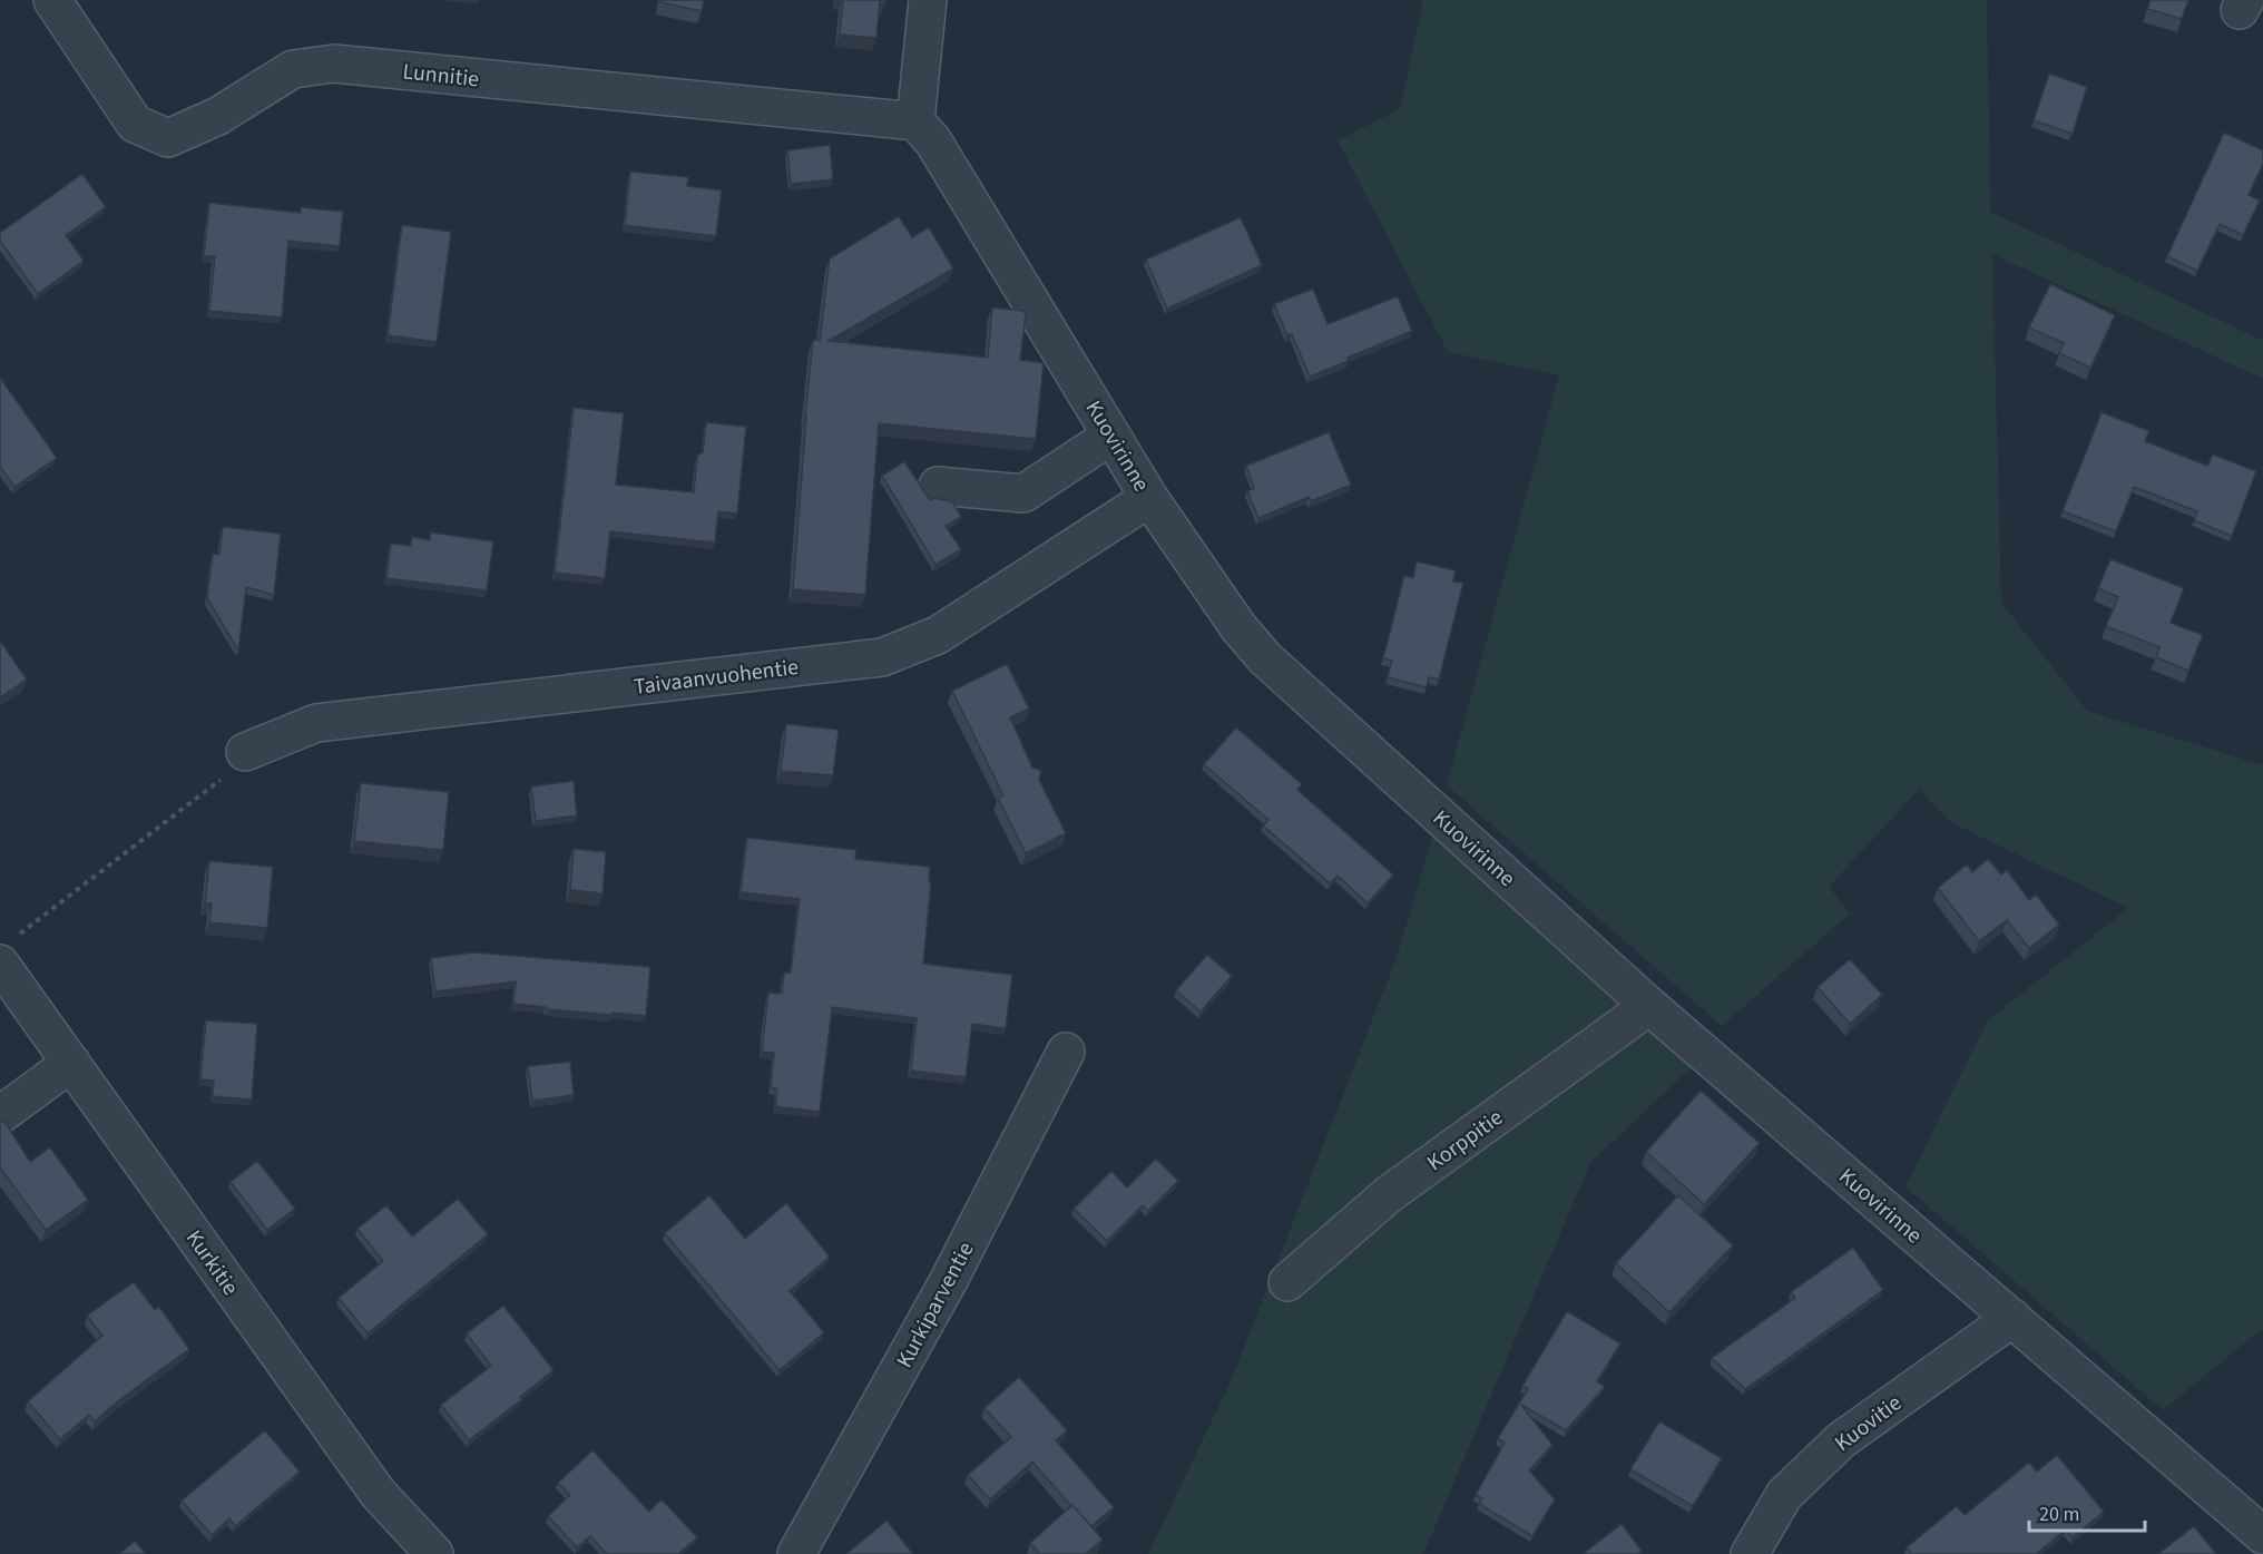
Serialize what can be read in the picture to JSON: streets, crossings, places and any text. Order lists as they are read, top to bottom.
{
  "streets": {
    "street": [
      "Lunnitie",
      "Kuovirinne",
      "Taivaanvuohentie",
      "Korppitie",
      "Kurkitie",
      "Kurkiparventie",
      "Kuovitie"
    ]
  },
  "crossings": [
    ["Lunnitie", "Kuovirinne"],
    ["Kuovirinne", "Taivaanvuohentie"],
    ["Kuovirinne", "Korppitie"],
    ["Kuovirinne", "Kuovitie"]
  ],
  "scale_bar": "20 m"
}
